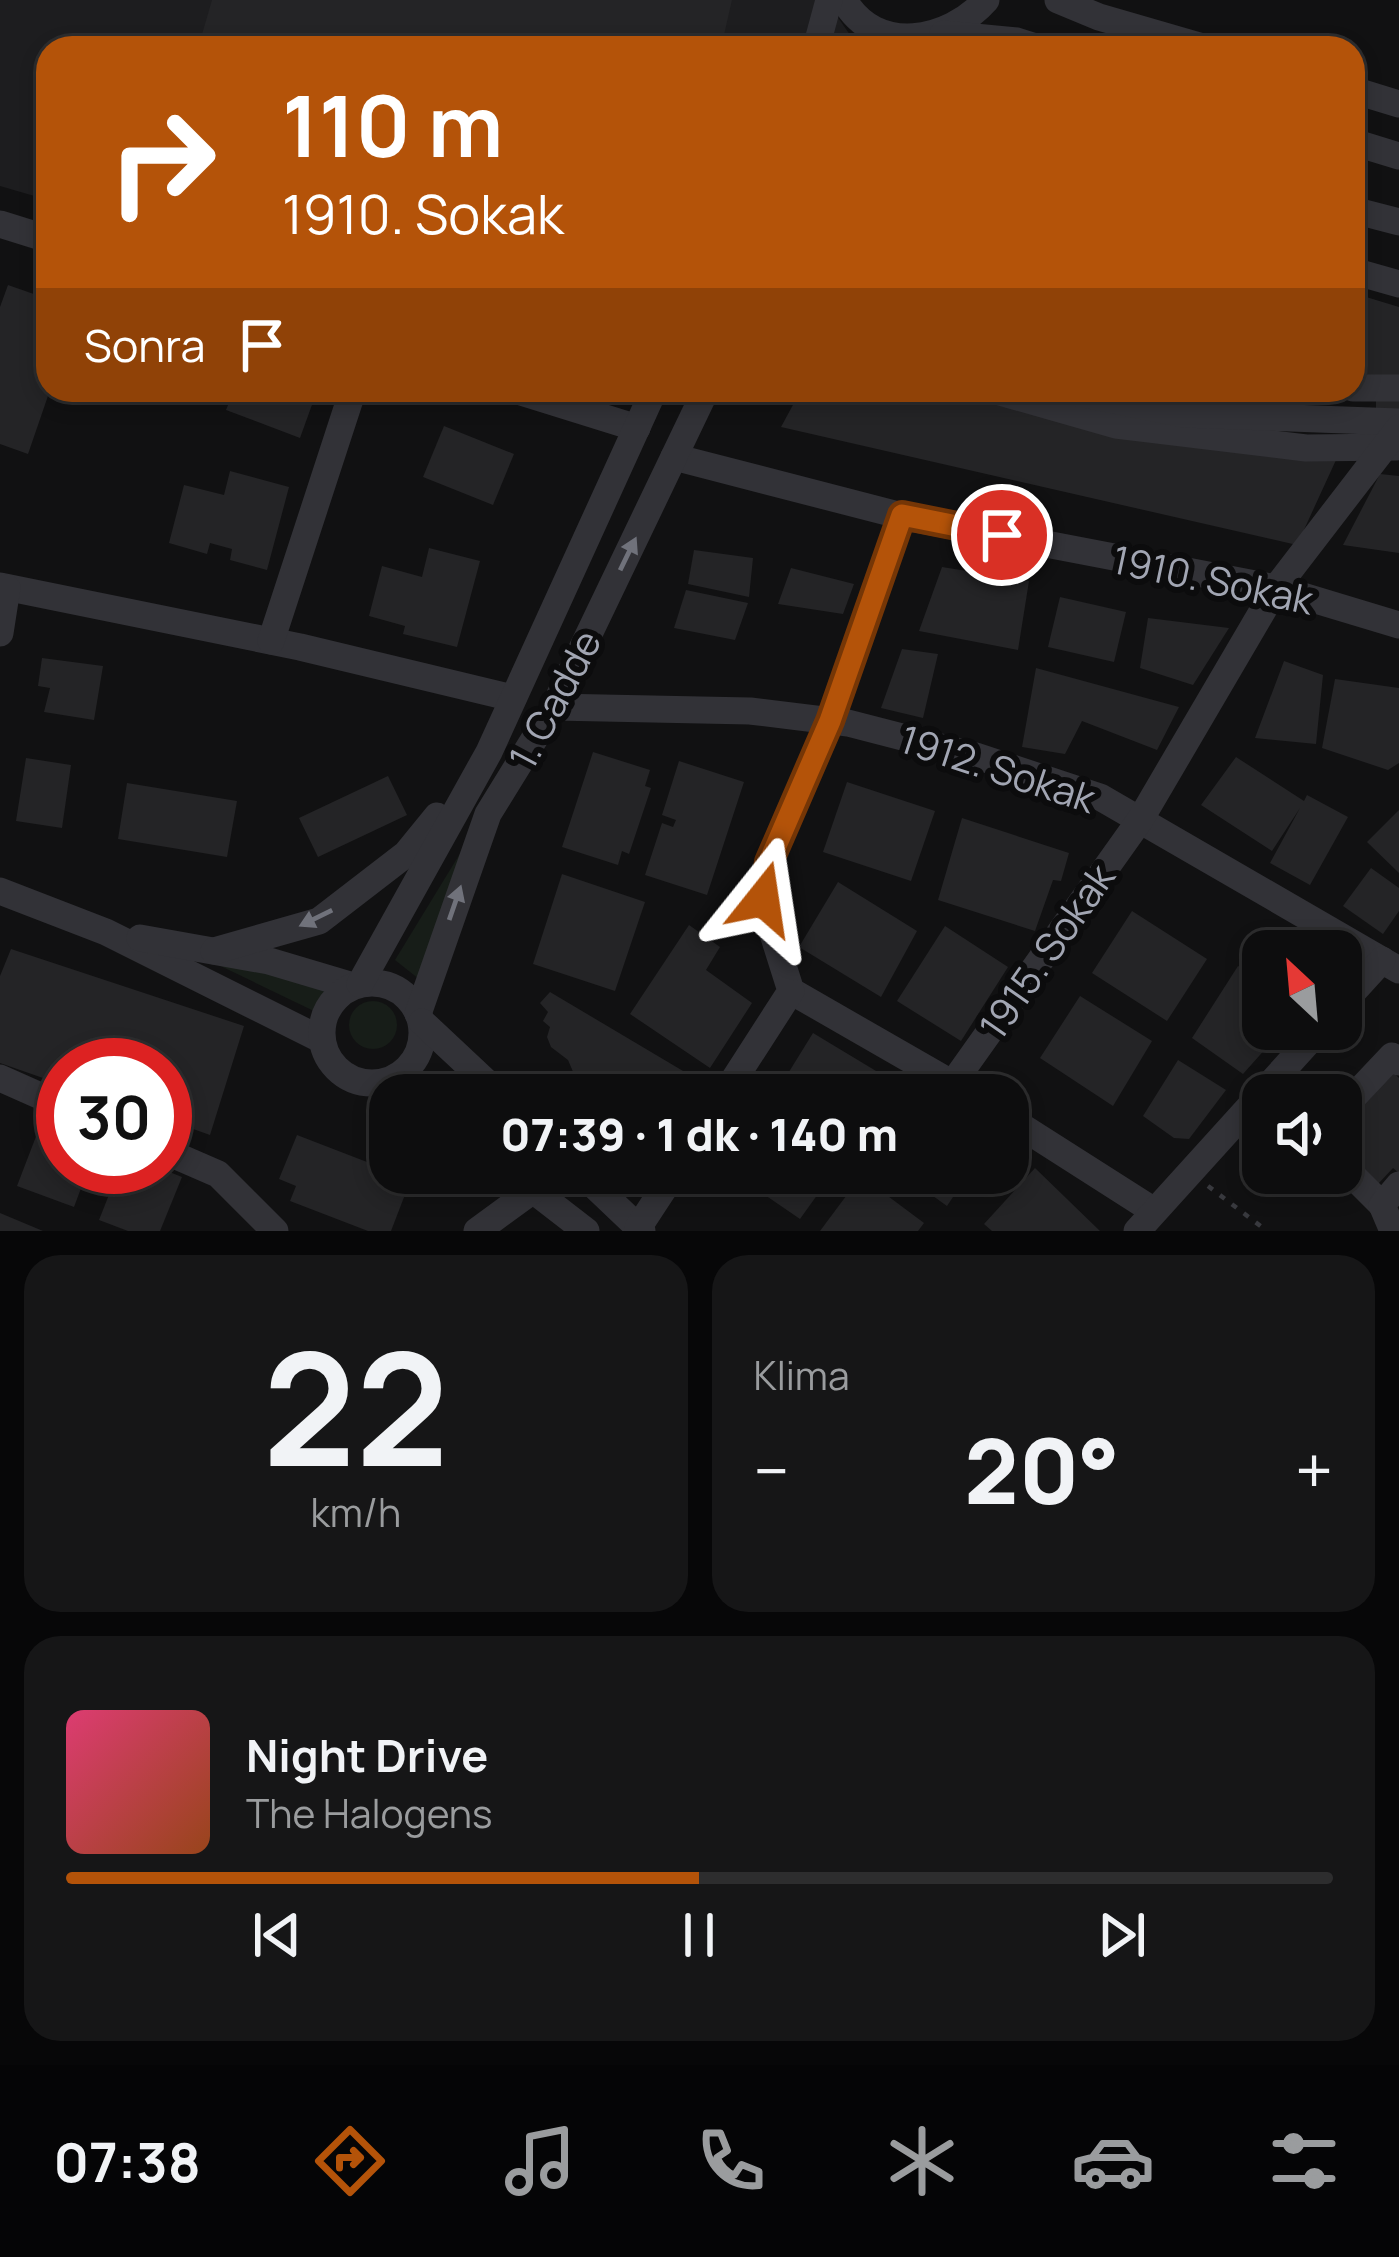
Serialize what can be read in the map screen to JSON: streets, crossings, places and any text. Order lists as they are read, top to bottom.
{
  "streets": {
    "street": [
      "1910. Sokak",
      "1. Cadde",
      "1912. Sokak",
      "1915. Sokak"
    ]
  },
  "crossings": [
    ["1910. Sokak", "1. Cadde"],
    ["1910. Sokak", "1915. Sokak"],
    ["1. Cadde", "1912. Sokak"],
    ["1912. Sokak", "1915. Sokak"]
  ],
  "north": "top left",
  "page": {
    "turn": ["110 m", "1910. Sokak"],
    "then": "Sonra",
    "limit": "30",
    "trip": "07:39 · 1 dk · 140 m",
    "tile": [
      ["22", "km/h"],
      "Klima"
    ],
    "heat": ["−", "20°", "+"],
    "song": ["Night Drive", "The Halogens"],
    "tabs": "07:38"
  }
}
